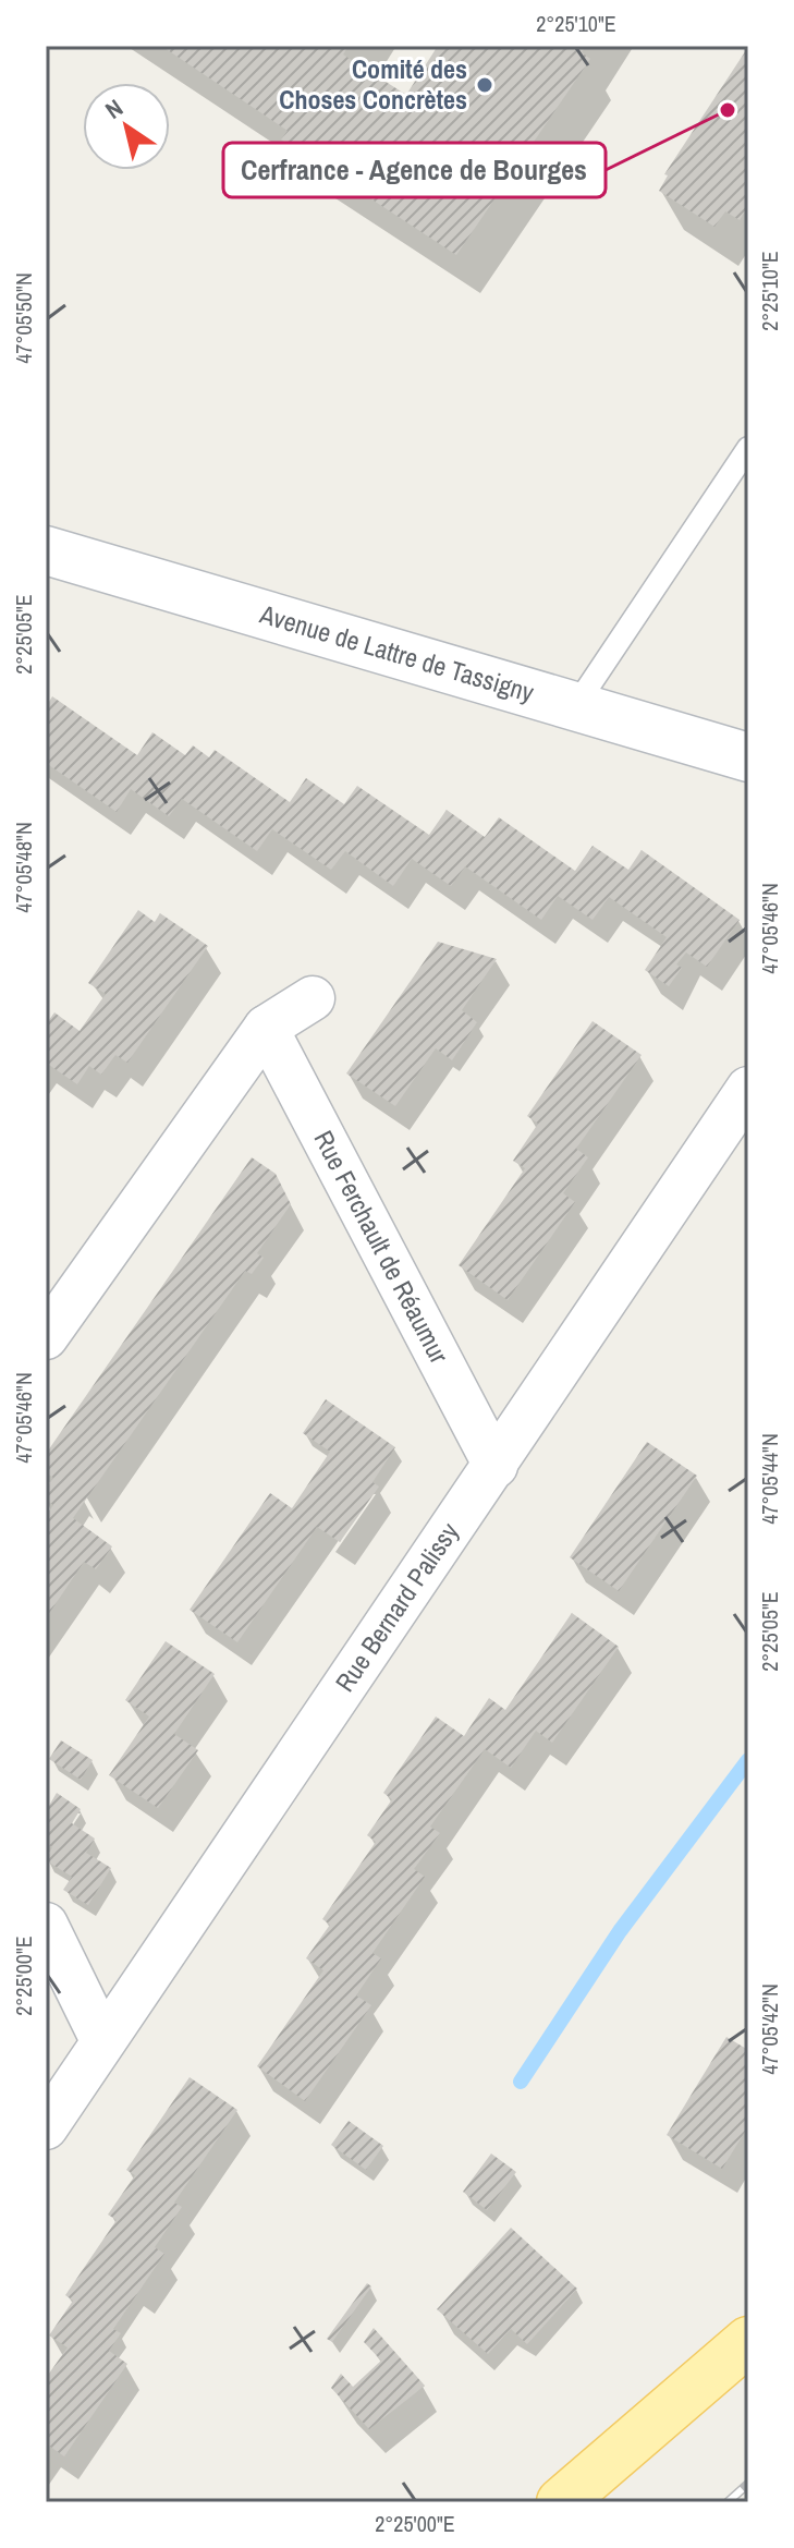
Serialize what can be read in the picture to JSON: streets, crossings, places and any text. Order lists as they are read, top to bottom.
{
  "streets": {
    "main road": ["Avenue de Lattre de Tassigny"],
    "street": ["Rue Ferchault de Réaumur", "Rue Bernard Palissy"]
  },
  "crossings": [
    ["Rue Ferchault de Réaumur", "Rue Bernard Palissy"]
  ],
  "places": ["Comité des Choses Concrètes", "Cerfrance - Agence de Bourges"],
  "north": "top left",
  "coordinates": [
    "2°25'10\"E",
    "47°05'50\"N",
    "2°25'05\"E",
    "47°05'48\"N",
    "47°05'46\"N",
    "47°05'44\"N",
    "2°25'00\"E",
    "47°05'42\"N"
  ]
}
